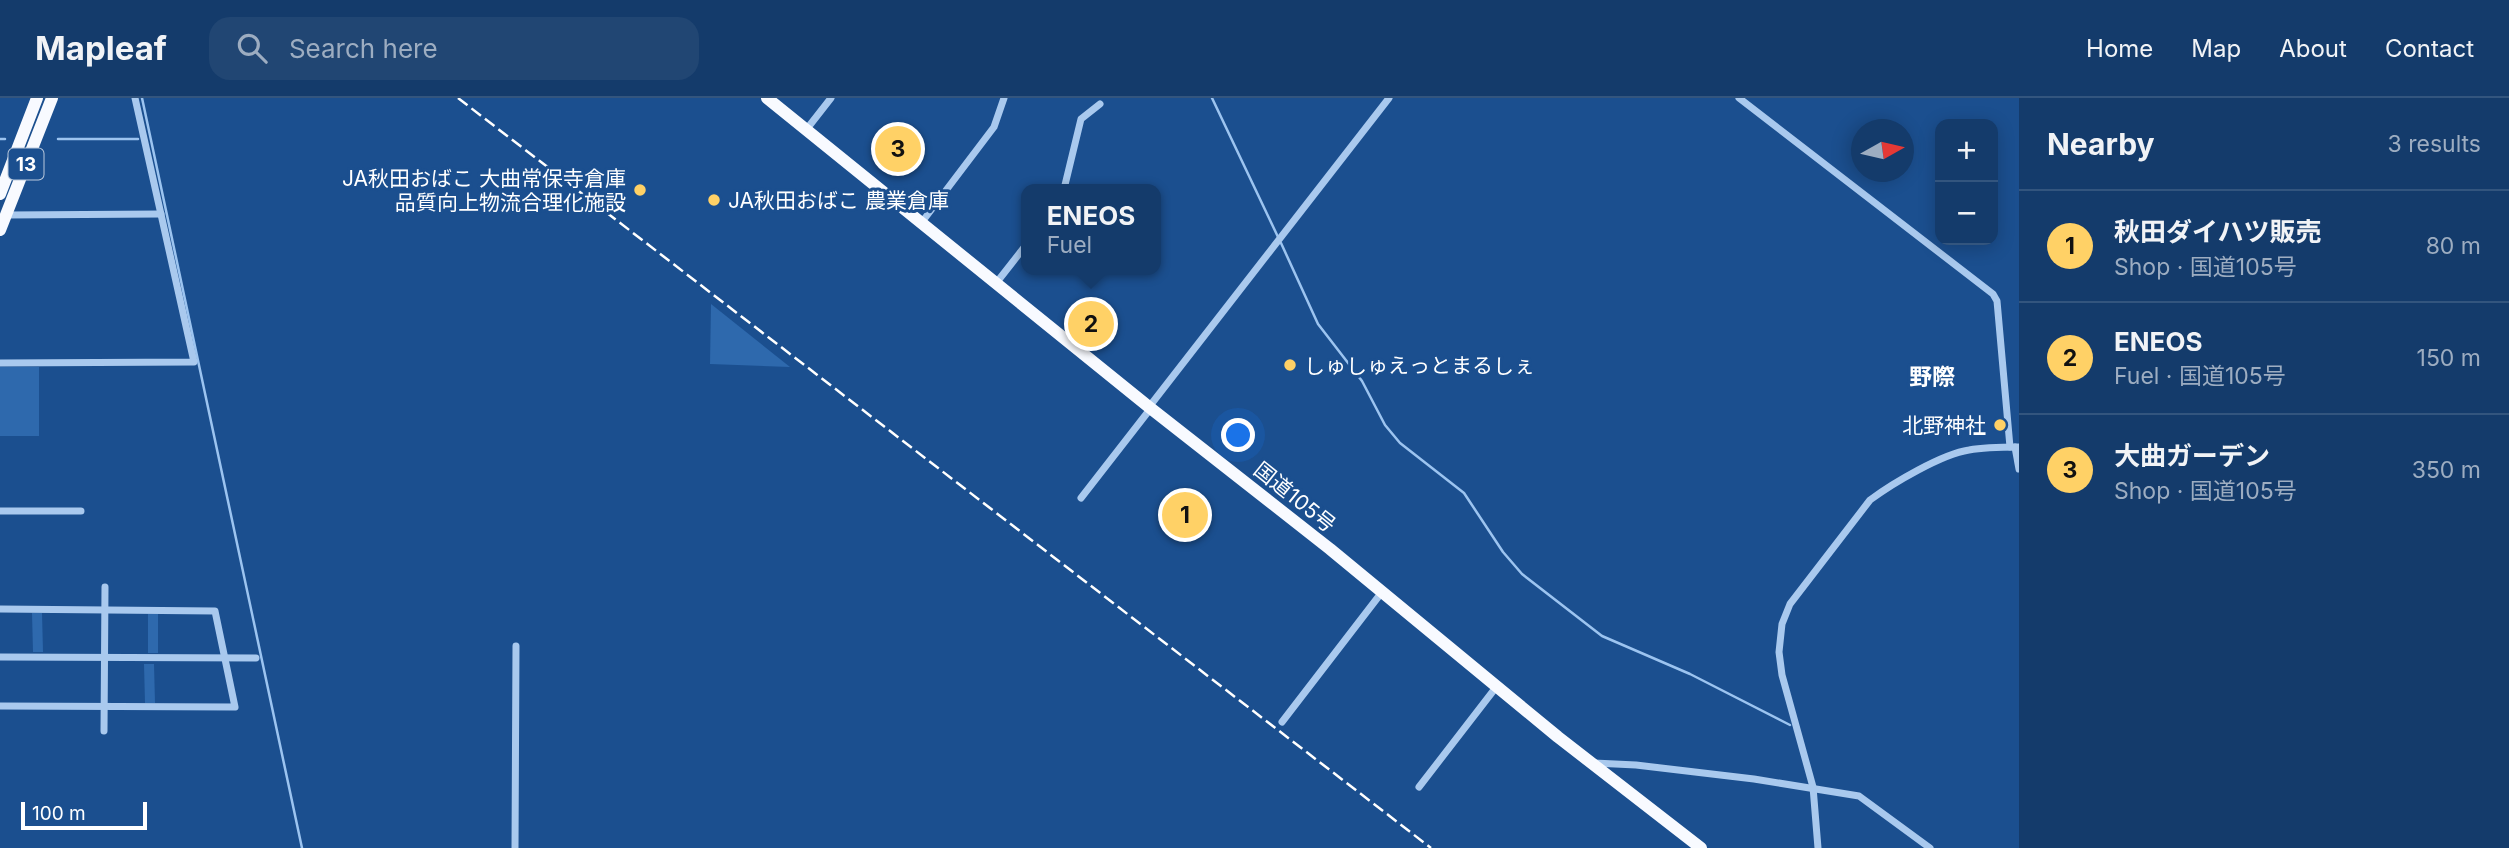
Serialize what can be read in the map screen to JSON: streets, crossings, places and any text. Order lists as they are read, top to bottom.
{
  "streets": {
    "highway": ["13", "国道105号"]
  },
  "districts": ["野際"],
  "places": [
    "JA秋田おばこ 大曲常保寺倉庫 品質向上物流合理化施設",
    "JA秋田おばこ 農業倉庫",
    "しゅしゅえっとまるしぇ",
    "北野神社"
  ],
  "scale_bar": "100 m",
  "north": "right",
  "page": {
    "header": "Mapleaf",
    "search": "Search here",
    "nav": [
      "Home",
      "Map",
      "About",
      "Contact"
    ],
    "heading": ["Nearby", "3 results"],
    "map_buttons": ["+", "−"],
    "pins": ["3", "2", "1"],
    "popup": ["ENEOS", "Fuel"],
    "list": [
      {
        "mark": "1",
        "name": "秋田ダイハツ販売",
        "note": "Shop · 国道105号",
        "value": "80 m"
      },
      {
        "mark": "2",
        "name": "ENEOS",
        "note": "Fuel · 国道105号",
        "value": "150 m"
      },
      {
        "mark": "3",
        "name": "大曲ガーデン",
        "note": "Shop · 国道105号",
        "value": "350 m"
      }
    ],
    "scale": "100 m"
  }
}
